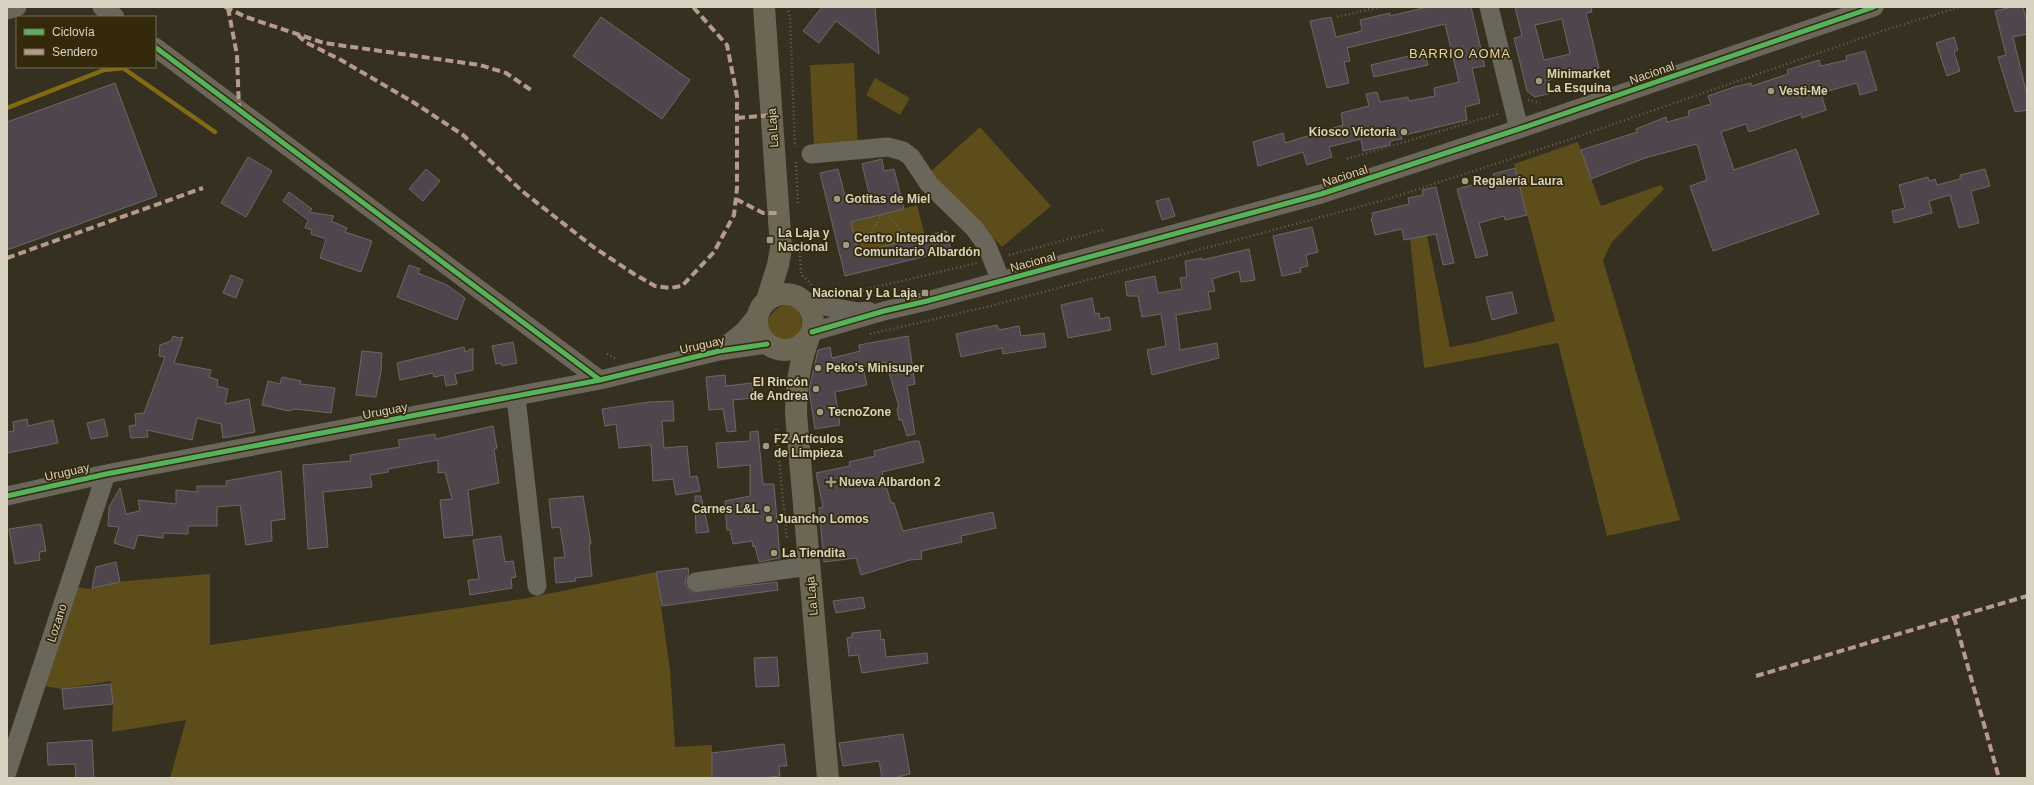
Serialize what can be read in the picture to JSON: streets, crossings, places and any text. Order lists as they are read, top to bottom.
{
  "streets": {
    "main road": ["La Laja"],
    "street": ["Nacional", "Uruguay", "Lozano"]
  },
  "crossings": [
    ["Nacional", "La Laja"],
    ["Nacional", "Uruguay"],
    ["La Laja", "Uruguay"],
    ["Uruguay", "Lozano"]
  ],
  "districts": ["BARRIO AOMA"],
  "places": {
    "other": [
      "Minimarket La Esquina",
      "Vesti-Me",
      "Kiosco Victoria",
      "Regalería Laura",
      "Gotitas de Miel",
      "Centro Integrador Comunitario Albardón",
      "Peko's Minisuper",
      "El Rincón de Andrea",
      "TecnoZone",
      "FZ Artículos de Limpieza",
      "Carnes L&L",
      "Juancho Lomos",
      "La Tiendita"
    ],
    "transit": ["La Laja y Nacional", "Nacional y La Laja"],
    "health": ["Nueva Albardon 2"]
  },
  "legend": ["Ciclovía", "Sendero"]
}
